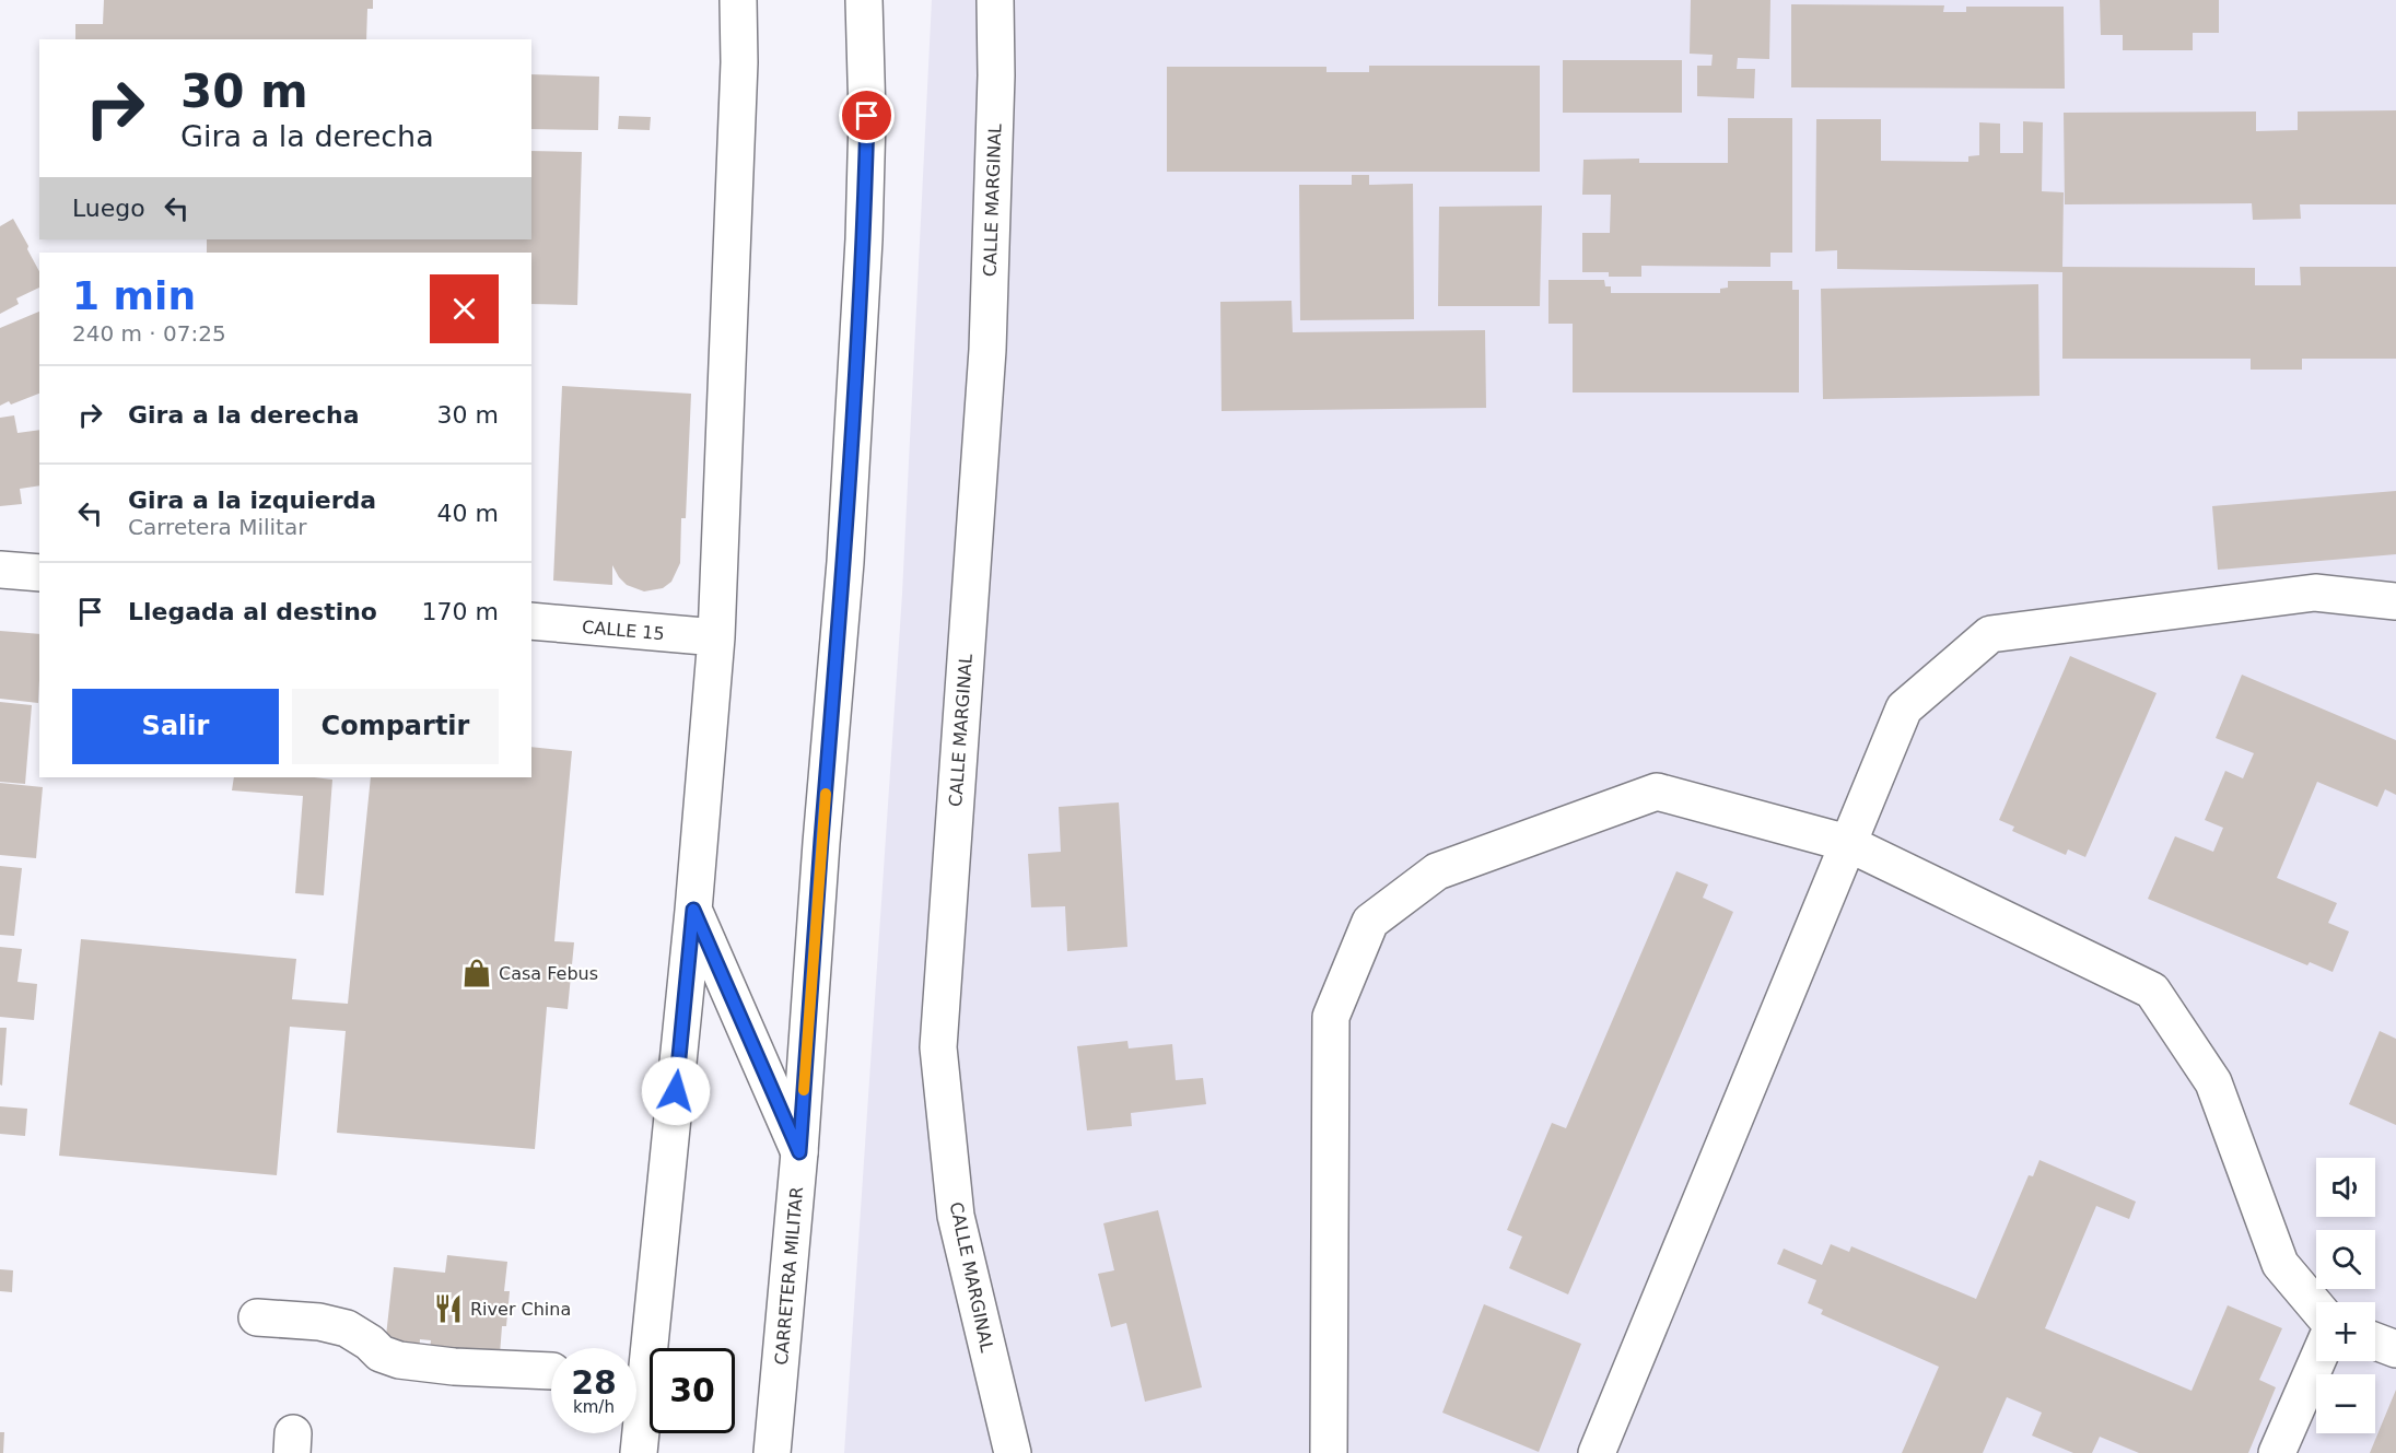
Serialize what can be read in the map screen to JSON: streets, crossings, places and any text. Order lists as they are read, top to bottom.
{
  "streets": {
    "street": ["CALLE MARGINAL", "CALLE 15", "CARRETERA MILITAR"]
  },
  "places": {
    "shop": ["Casa Febus"],
    "restaurant": ["River China"]
  },
  "page": {
    "turn": ["30 m", "Gira a la derecha"],
    "then": "Luego",
    "heading": ["1 min", "240 m · 07:25"],
    "list": [
      {
        "name": "Gira a la derecha",
        "value": "30 m"
      },
      {
        "name": "Gira a la izquierda",
        "note": "Carretera Militar",
        "value": "40 m"
      },
      {
        "name": "Llegada al destino",
        "value": "170 m"
      }
    ],
    "buttons": ["Salir", "Compartir"],
    "map_buttons": ["+", "−"],
    "speed": "28 km/h",
    "limit": "30"
  }
}
